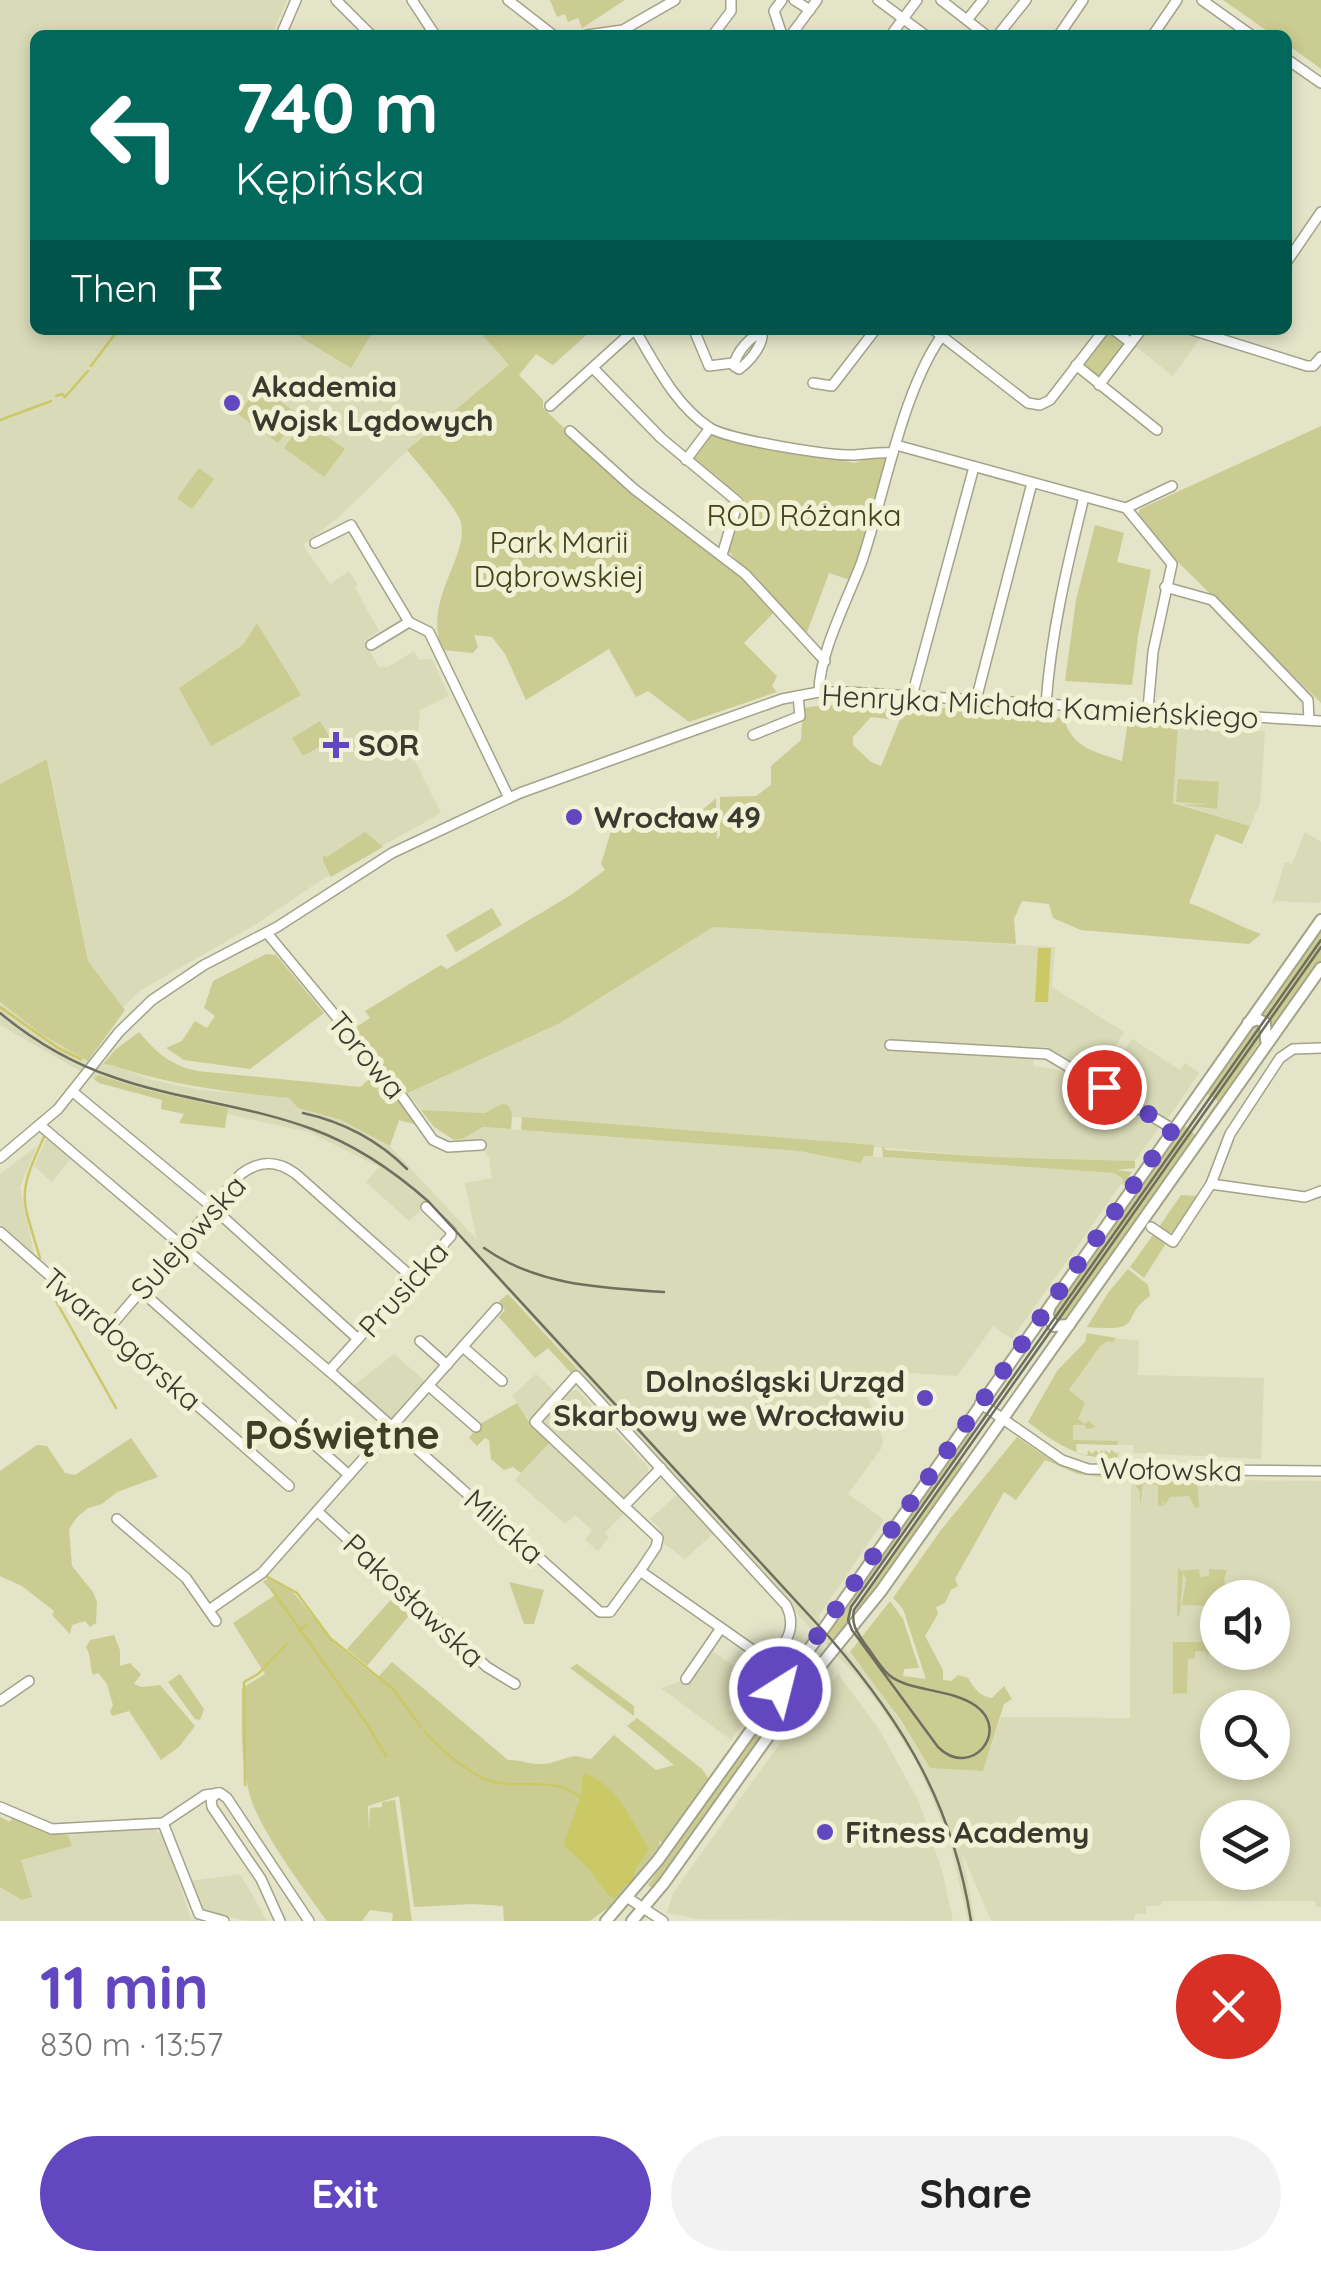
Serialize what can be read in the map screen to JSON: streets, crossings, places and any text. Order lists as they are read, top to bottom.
{
  "streets": {
    "street": [
      "Henryka Michała Kamieńskiego",
      "Torowa",
      "Sulejowska",
      "Prusicka",
      "Twardogórska",
      "Wołowska",
      "Milicka",
      "Pakosławska"
    ]
  },
  "crossings": [
    ["Henryka Michała Kamieńskiego", "Torowa"],
    ["Henryka Michała Kamieńskiego", "Milicka"],
    ["Sulejowska", "Prusicka"],
    ["Sulejowska", "Twardogórska"],
    ["Sulejowska", "Milicka"],
    ["Prusicka", "Milicka"]
  ],
  "districts": ["Poświętne"],
  "parks": ["ROD Różanka", "Park Marii Dąbrowskiej"],
  "places": {
    "other": [
      "Akademia Wojsk Lądowych",
      "Wrocław 49",
      "Dolnośląski Urząd Skarbowy we Wrocławiu",
      "Fitness Academy"
    ],
    "health": ["SOR"]
  },
  "page": {
    "turn": ["740 m", "Kępińska"],
    "then": "Then",
    "heading": ["11 min", "830 m · 13:57"],
    "buttons": ["Exit", "Share"]
  }
}
